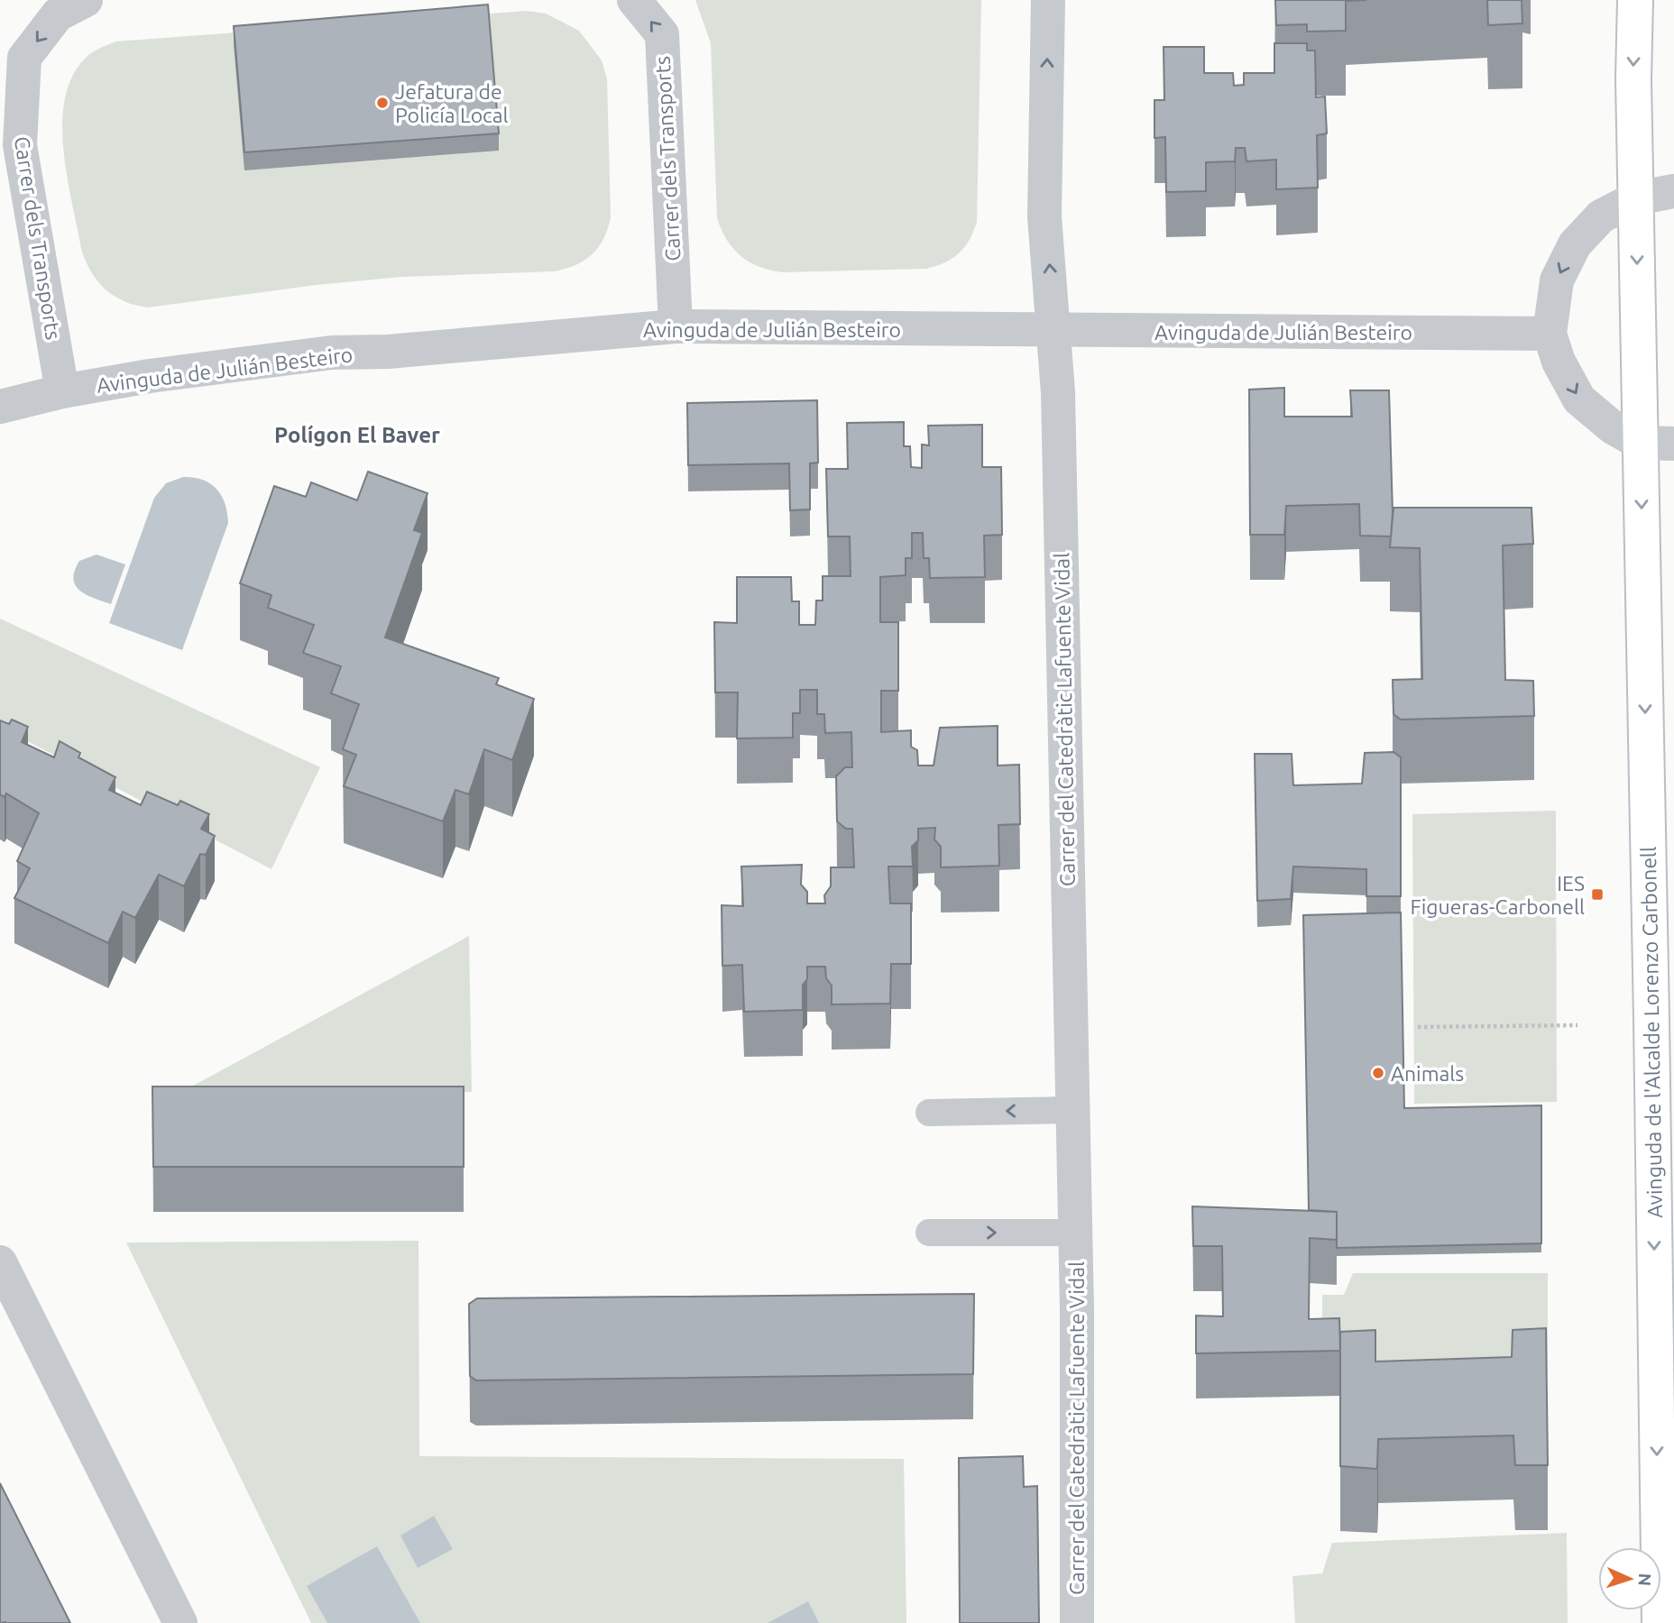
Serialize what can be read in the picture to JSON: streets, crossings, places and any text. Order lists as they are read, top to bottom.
{
  "streets": {
    "main road": ["Avinguda de l'Alcalde Lorenzo Carbonell"],
    "street": ["Carrer dels Transports", "Avinguda de Julián Besteiro", "Carrer del Catedràtic Lafuente Vidal"]
  },
  "crossings": [
    ["Carrer dels Transports", "Avinguda de Julián Besteiro"],
    ["Avinguda de Julián Besteiro", "Carrer del Catedràtic Lafuente Vidal"]
  ],
  "one_way": ["Avinguda de l'Alcalde Lorenzo Carbonell"],
  "districts": ["Polígon El Baver"],
  "places": {
    "other": ["Jefatura de Policía Local", "Animals"],
    "transit": ["IES Figueras-Carbonell"]
  },
  "north": "right"
}
